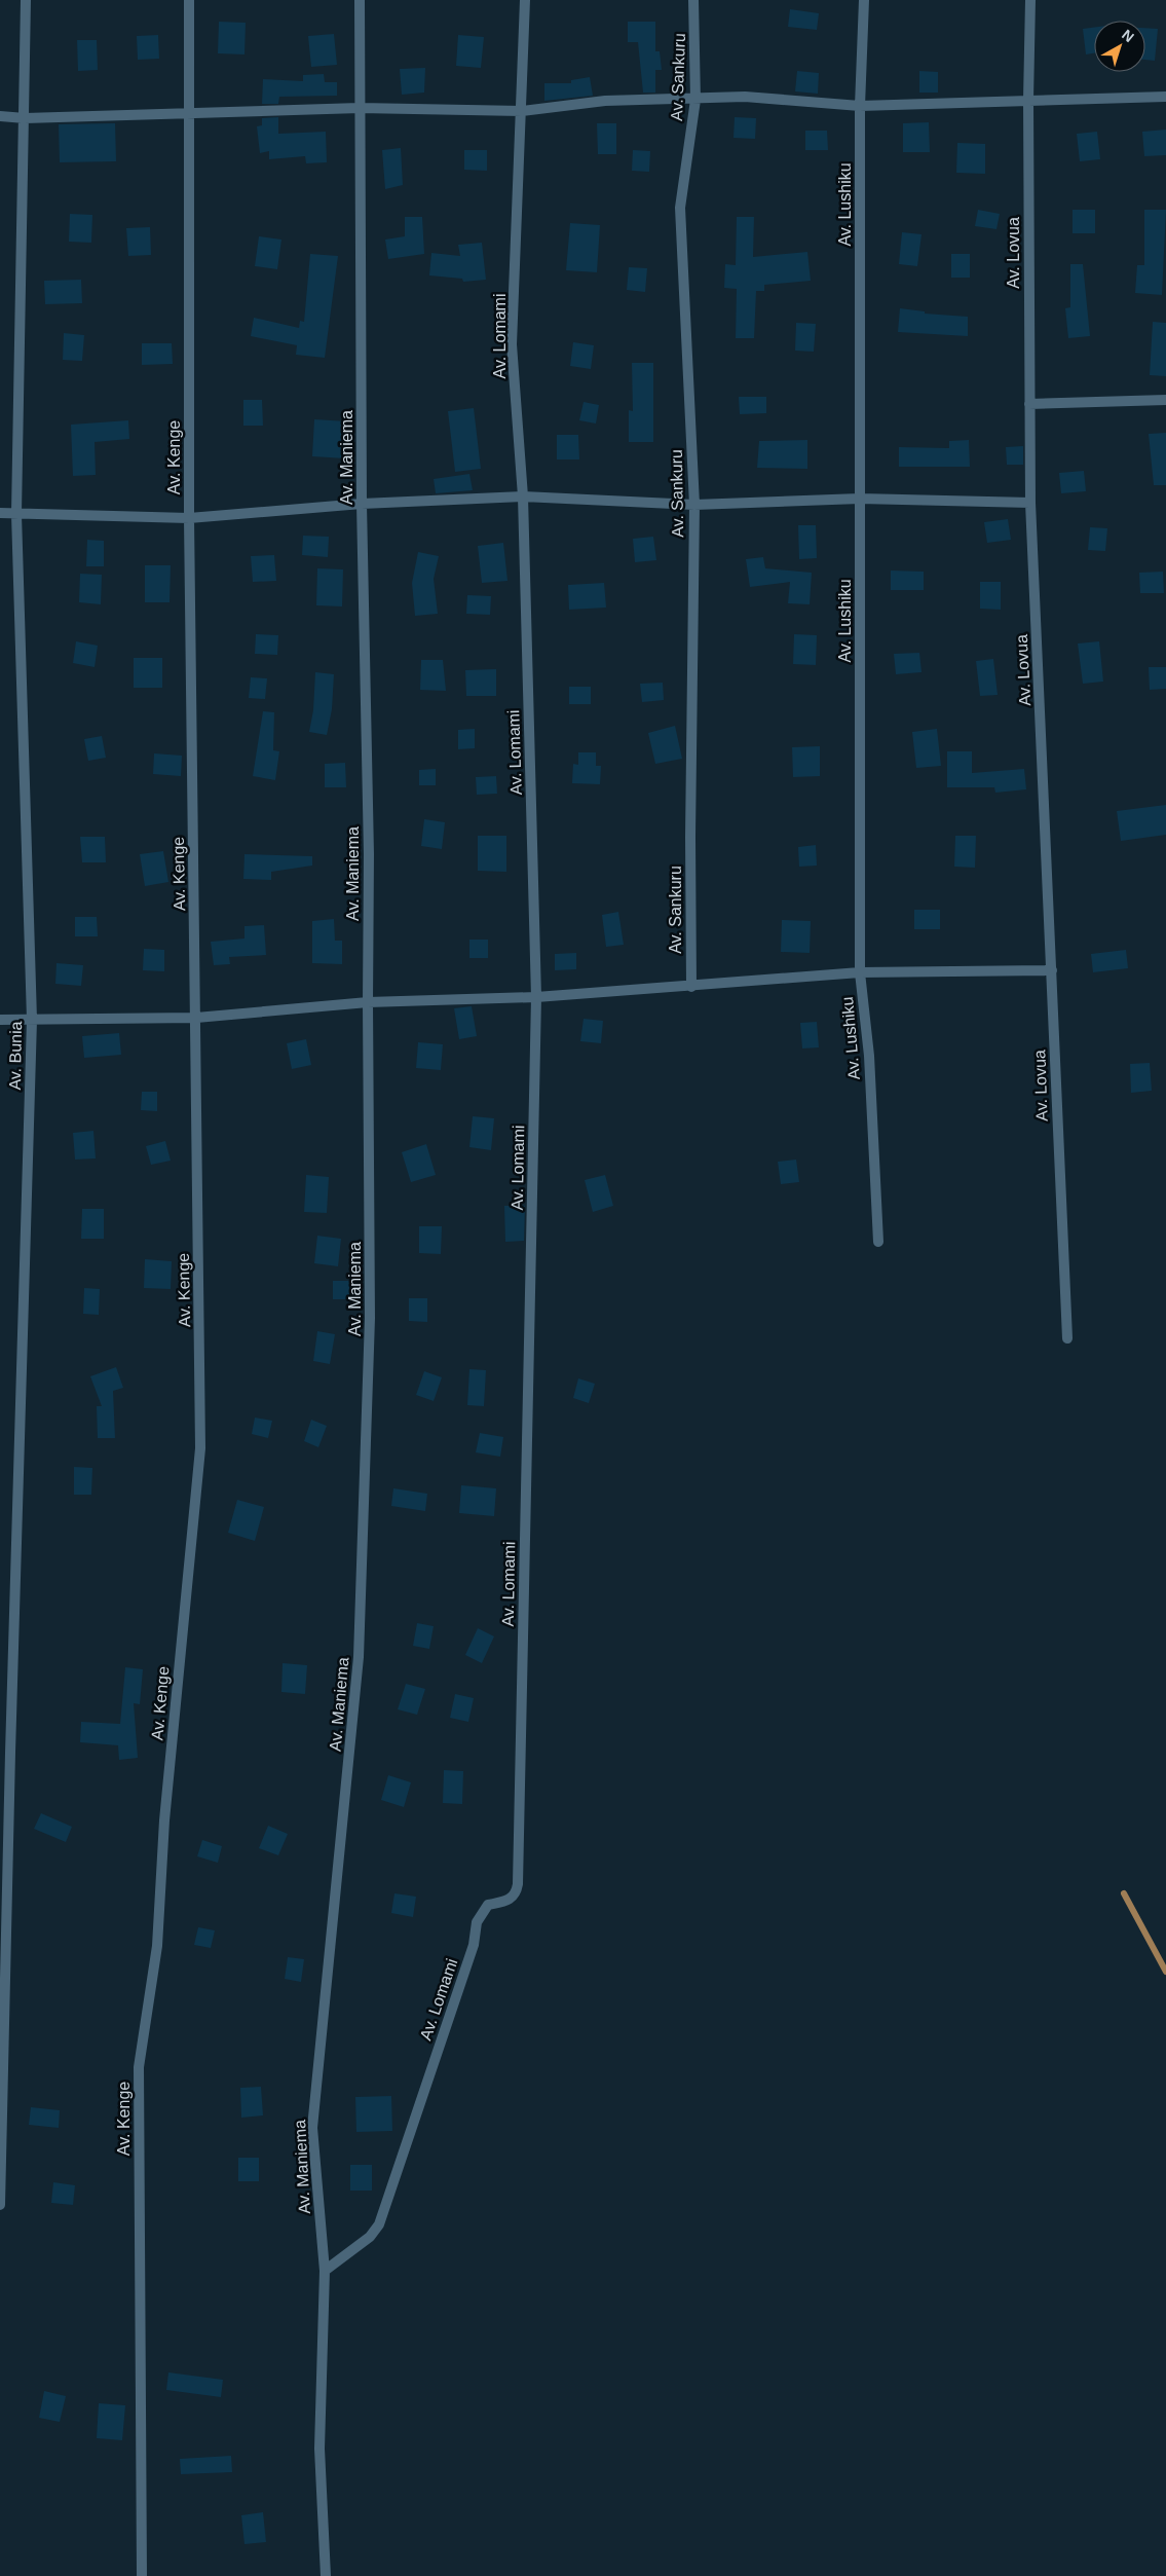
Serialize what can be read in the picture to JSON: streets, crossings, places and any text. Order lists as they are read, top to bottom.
{
  "streets": {
    "street": [
      "Av. Sankuru",
      "Av. Lushiku",
      "Av. Lovua",
      "Av. Lomami",
      "Av. Kenge",
      "Av. Maniema",
      "Av. Bunia"
    ]
  },
  "crossings": [
    ["Av. Lomami", "Av. Maniema"]
  ],
  "north": "top right"
}
